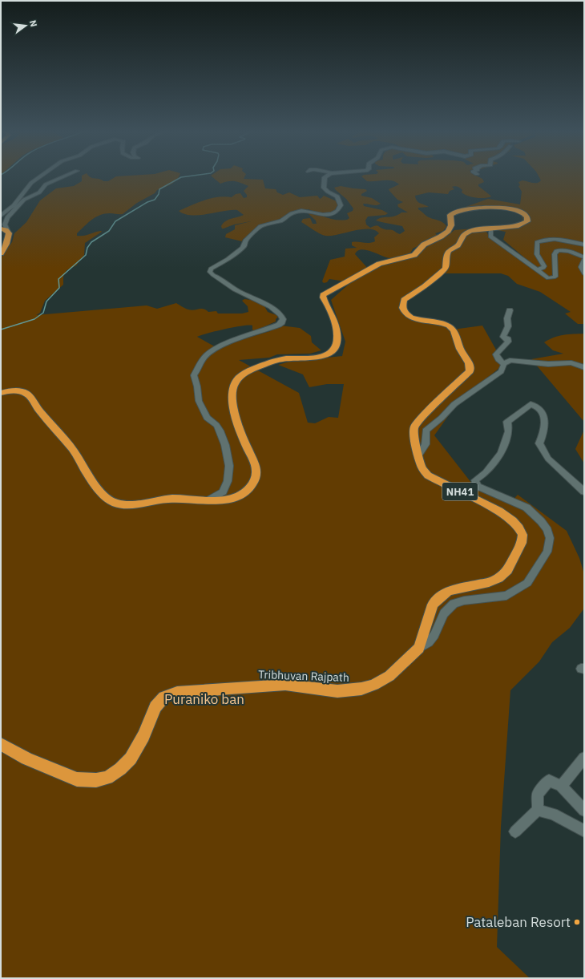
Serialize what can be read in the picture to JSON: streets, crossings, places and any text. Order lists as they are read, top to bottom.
{
  "streets": {
    "highway": ["NH41", "Tribhuvan Rajpath"]
  },
  "parks": ["Puraniko ban"],
  "places": ["Pataleban Resort"],
  "north": "right"
}
